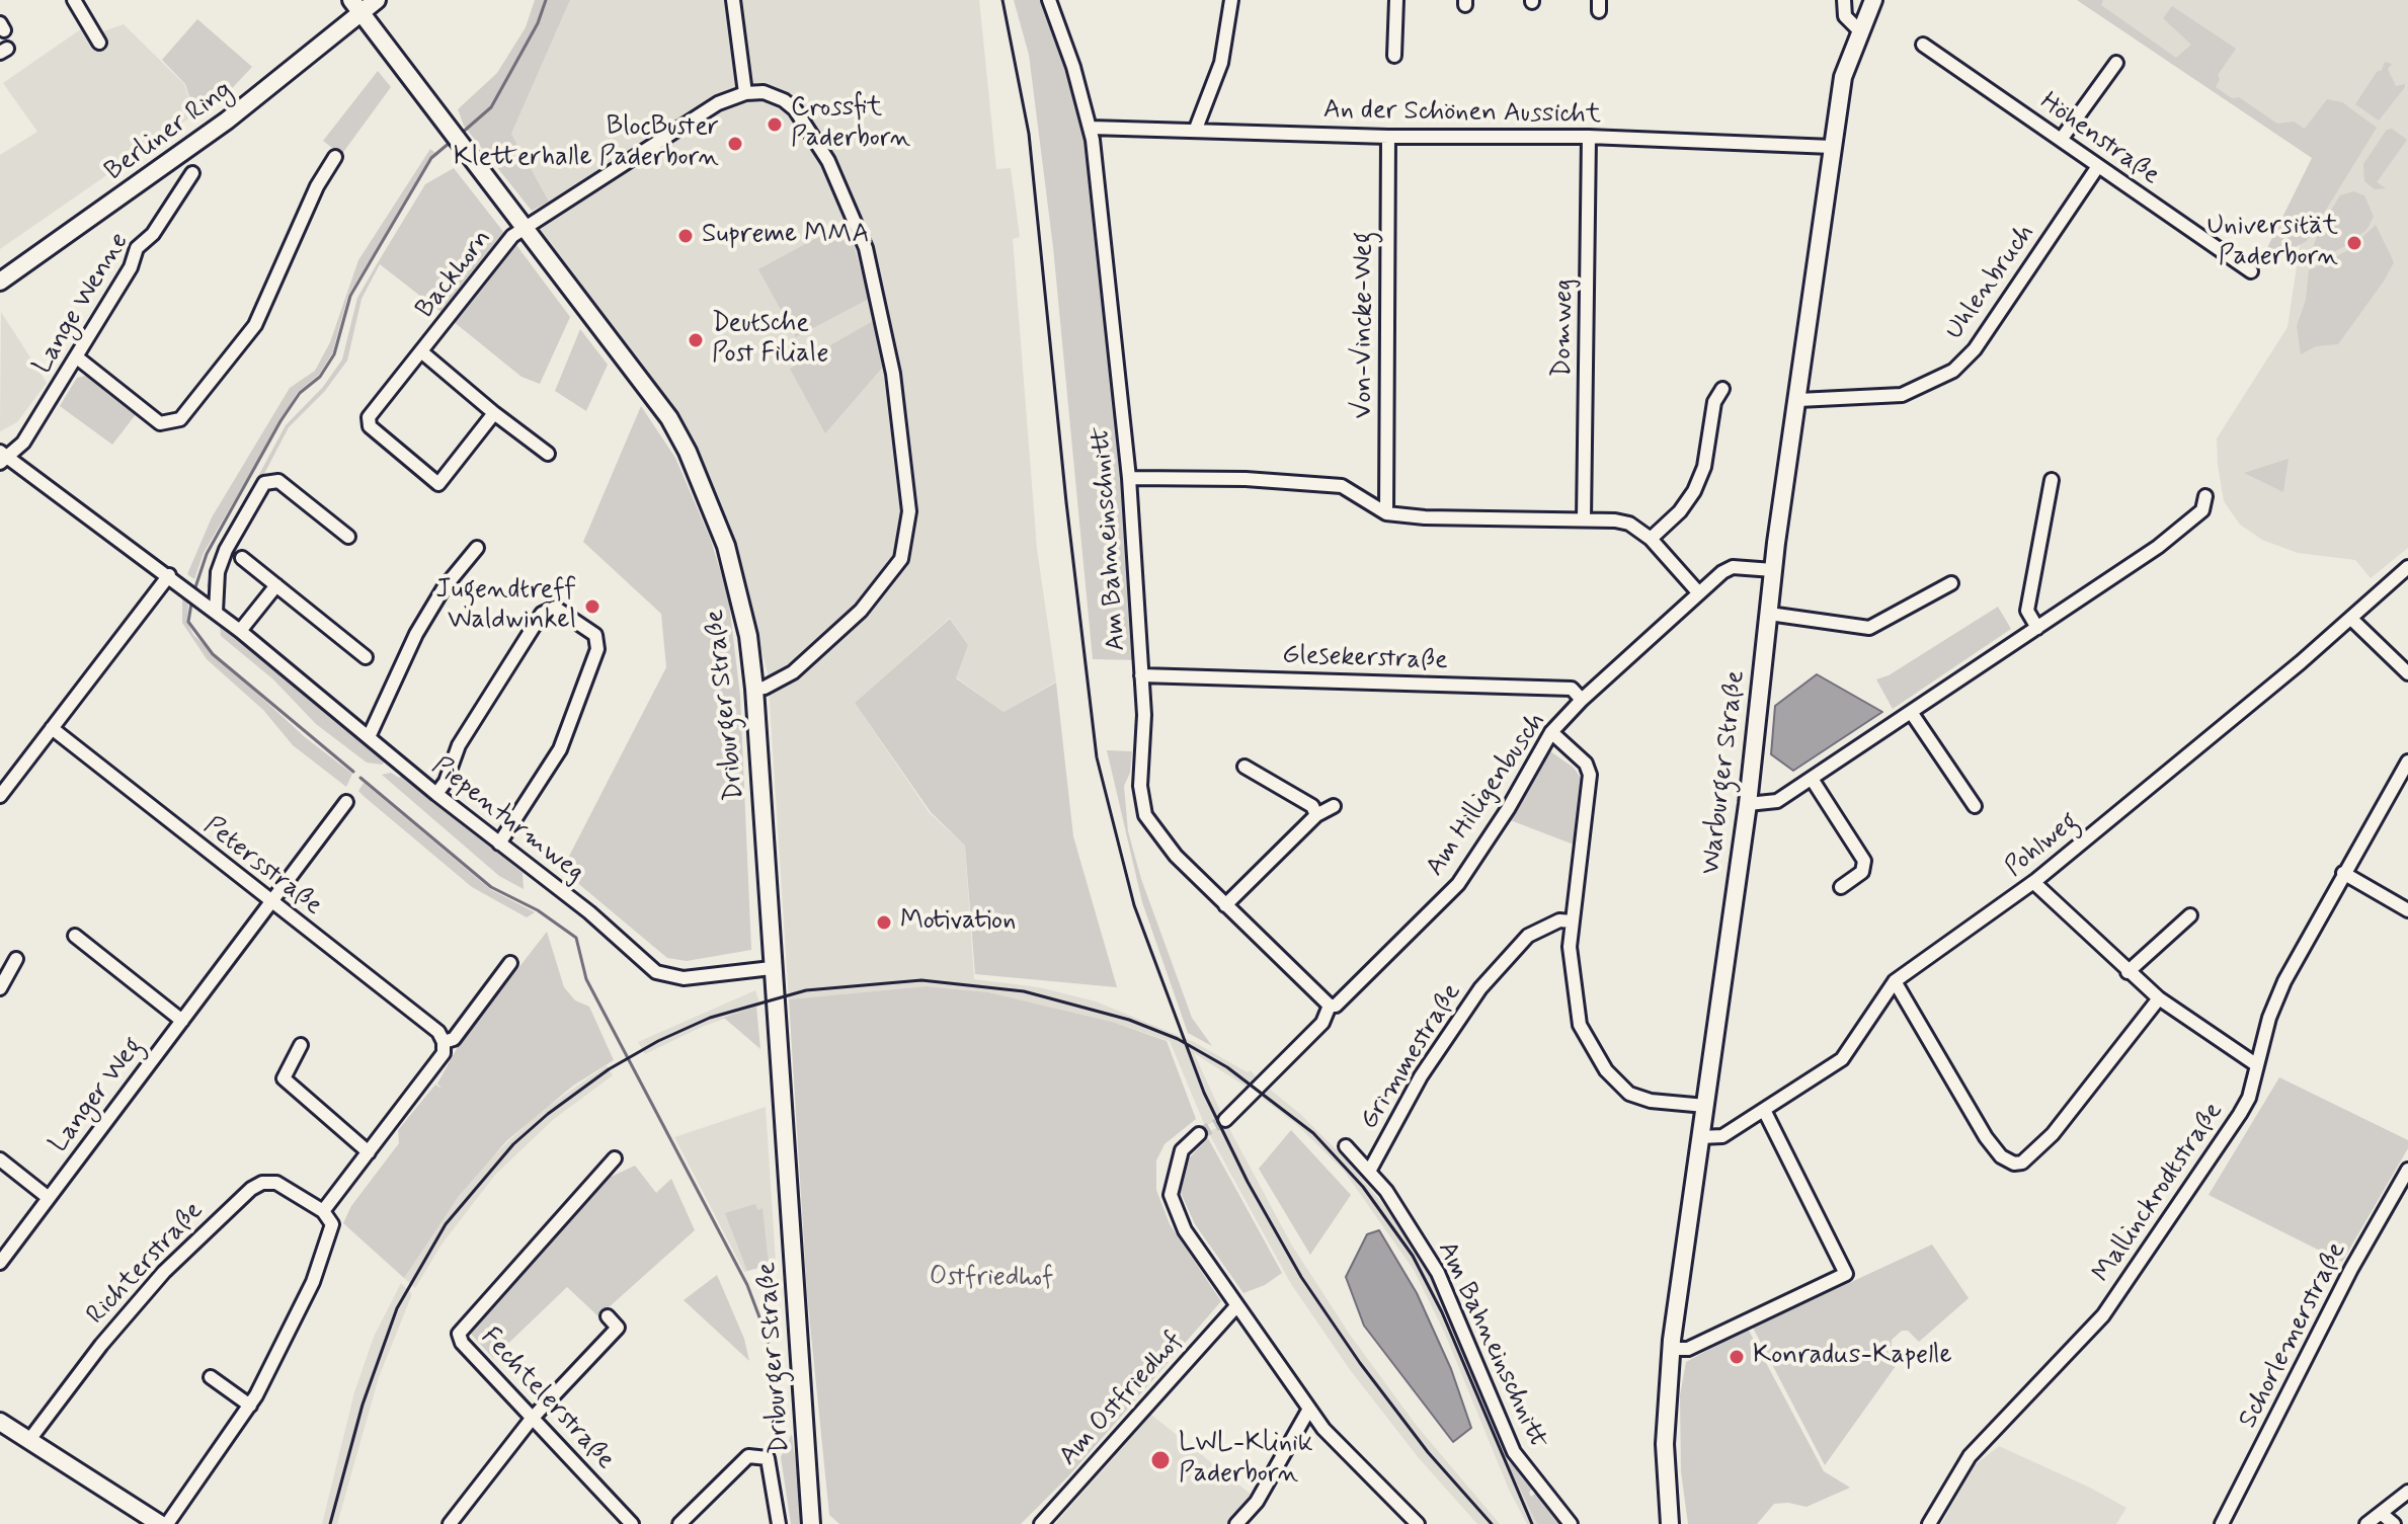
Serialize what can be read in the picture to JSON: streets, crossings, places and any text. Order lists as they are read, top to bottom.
{
  "streets": {
    "main road": ["Berliner Ring", "Driburger Straße", "Warburger Straße"],
    "street": [
      "An der Schönen Aussicht",
      "Höhenstraße",
      "Backhorn",
      "Uhlenbruch",
      "Lange Wenne",
      "Von-Vincke-Weg",
      "Domweg",
      "Am Bahneinschnitt",
      "Glesekerstraße",
      "Am Hilligenbusch",
      "Piepenturmweg",
      "Pohlweg",
      "Petersstraße",
      "Grimmestraße",
      "Langer Weg",
      "Mallinckrodtstraße",
      "Richterstraße",
      "Schorlemerstraße",
      "Fechtelerstraße",
      "Am Ostfriedhof"
    ]
  },
  "crossings": [
    ["An der Schönen Aussicht", "Von-Vincke-Weg"],
    ["An der Schönen Aussicht", "Domweg"],
    ["An der Schönen Aussicht", "Am Bahneinschnitt"],
    ["An der Schönen Aussicht", "Warburger Straße"],
    ["Berliner Ring", "Driburger Straße"],
    ["Höhenstraße", "Uhlenbruch"],
    ["Backhorn", "Driburger Straße"],
    ["Uhlenbruch", "Warburger Straße"],
    ["Lange Wenne", "Piepenturmweg"],
    ["Am Bahneinschnitt", "Glesekerstraße"],
    ["Am Bahneinschnitt", "Am Hilligenbusch"],
    ["Am Bahneinschnitt", "Grimmestraße"],
    ["Glesekerstraße", "Am Hilligenbusch"],
    ["Driburger Straße", "Piepenturmweg"],
    ["Warburger Straße", "Am Hilligenbusch"],
    ["Warburger Straße", "Pohlweg"],
    ["Petersstraße", "Langer Weg"]
  ],
  "parks": ["Ostfriedhof"],
  "places": [
    "Crossfit Paderborn",
    "BlocBuster Kletterhalle Paderborn",
    "Supreme MMA",
    "Universität Paderborn",
    "Deutsche Post Filiale",
    "Jugendtreff Waldwinkel",
    "Motivation",
    "Konradus-Kapelle",
    "LWL-Klinik Paderborn"
  ]
}
